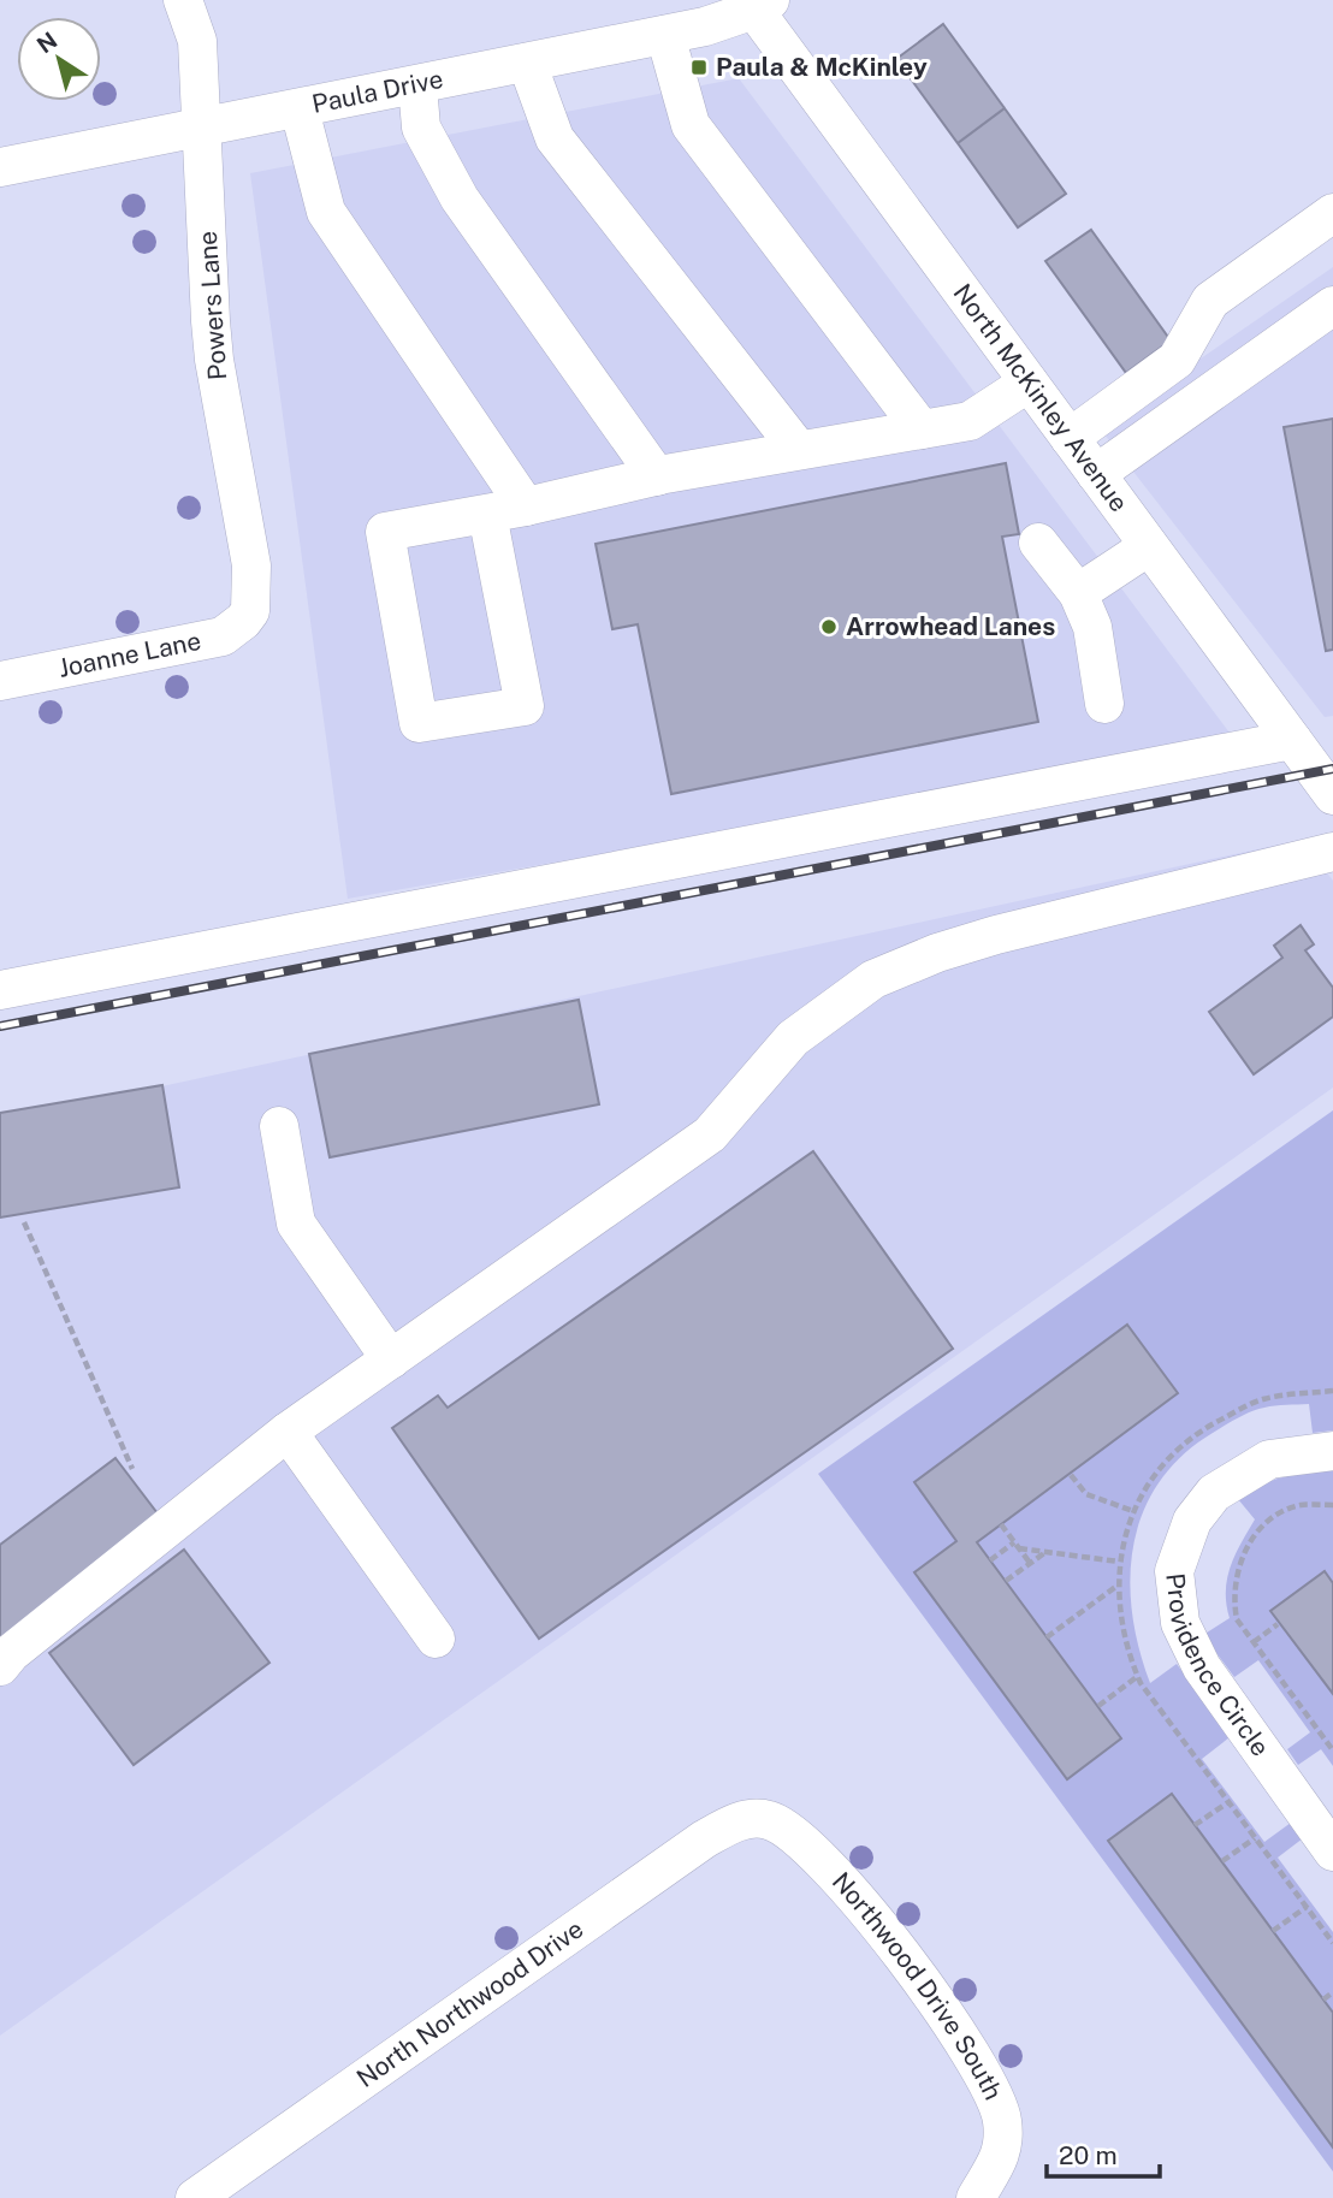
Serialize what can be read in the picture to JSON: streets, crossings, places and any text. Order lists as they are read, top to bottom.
{
  "streets": {
    "street": [
      "Paula Drive",
      "Powers Lane",
      "North McKinley Avenue",
      "Joanne Lane",
      "Providence Circle",
      "Northwood Drive South",
      "North Northwood Drive"
    ]
  },
  "crossings": [
    ["Paula Drive", "Powers Lane"],
    ["Paula Drive", "North McKinley Avenue"],
    ["Powers Lane", "Joanne Lane"],
    ["Northwood Drive South", "North Northwood Drive"]
  ],
  "places": {
    "transit": ["Paula & McKinley"],
    "other": ["Arrowhead Lanes"]
  },
  "scale_bar": "20 m",
  "north": "top left"
}
